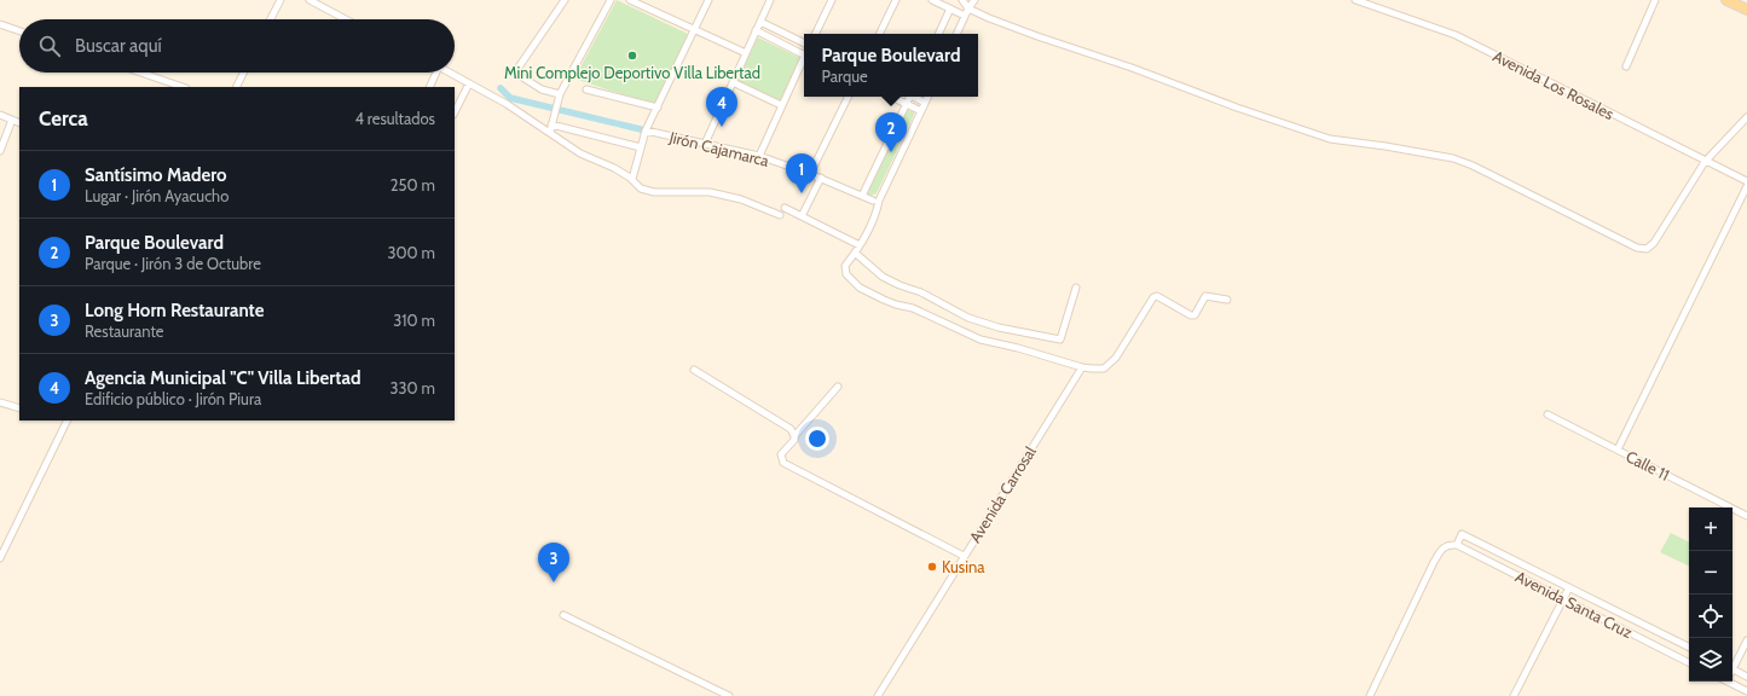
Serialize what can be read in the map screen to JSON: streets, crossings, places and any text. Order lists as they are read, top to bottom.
{
  "streets": {
    "street": [
      "Avenida Los Rosales",
      "Jirón Cajamarca",
      "Calle 11",
      "Avenida Carrosal",
      "Avenida Santa Cruz"
    ]
  },
  "places": ["Mini Complejo Deportivo Villa Libertad", "Kusina"],
  "page": {
    "search": "Buscar aquí",
    "popup": ["Parque Boulevard", "Parque"],
    "pins": [
      "4",
      "2",
      "1",
      "3"
    ],
    "heading": ["Cerca", "4 resultados"],
    "list": [
      {
        "mark": "1",
        "name": "Santísimo Madero",
        "note": "Lugar · Jirón Ayacucho",
        "value": "250 m"
      },
      {
        "mark": "2",
        "name": "Parque Boulevard",
        "note": "Parque · Jirón 3 de Octubre",
        "value": "300 m"
      },
      {
        "mark": "3",
        "name": "Long Horn Restaurante",
        "note": "Restaurante",
        "value": "310 m"
      },
      {
        "mark": "4",
        "name": "Agencia Municipal \"C\" Villa Libertad",
        "note": "Edificio público · Jirón Piura",
        "value": "330 m"
      }
    ],
    "map_buttons": ["+", "−"]
  }
}
